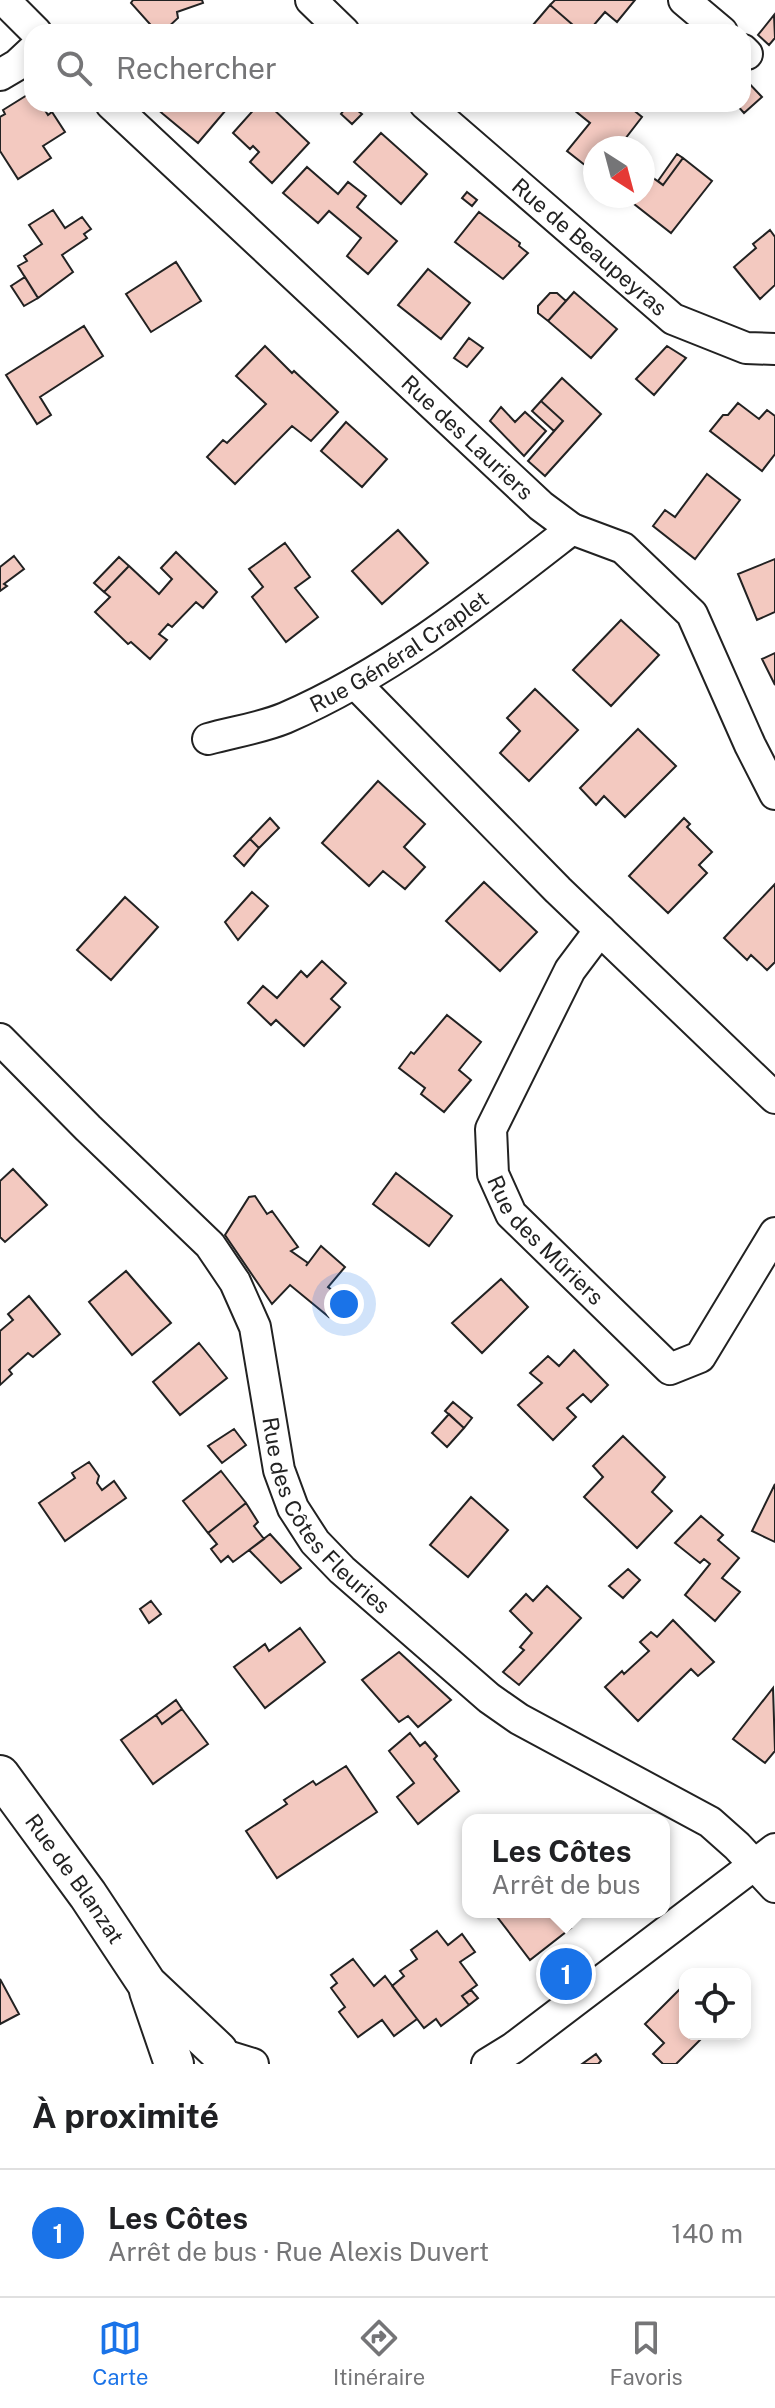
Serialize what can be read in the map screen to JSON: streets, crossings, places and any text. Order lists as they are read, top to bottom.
{
  "streets": {
    "street": [
      "Rue de Beaupeyras",
      "Rue des Lauriers",
      "Rue Général Craplet",
      "Rue des Mûriers",
      "Rue des Côtes Fleuries",
      "Rue de Blanzat"
    ]
  },
  "crossings": [
    ["Rue des Lauriers", "Rue Général Craplet"]
  ],
  "north": "bottom right",
  "page": {
    "search": "Rechercher",
    "popup": ["Les Côtes", "Arrêt de bus"],
    "pins": "1",
    "heading": "À proximité",
    "list": [
      {
        "mark": "1",
        "name": "Les Côtes",
        "note": "Arrêt de bus · Rue Alexis Duvert",
        "value": "140 m"
      }
    ],
    "nav": ["Carte", "Itinéraire", "Favoris"]
  }
}
